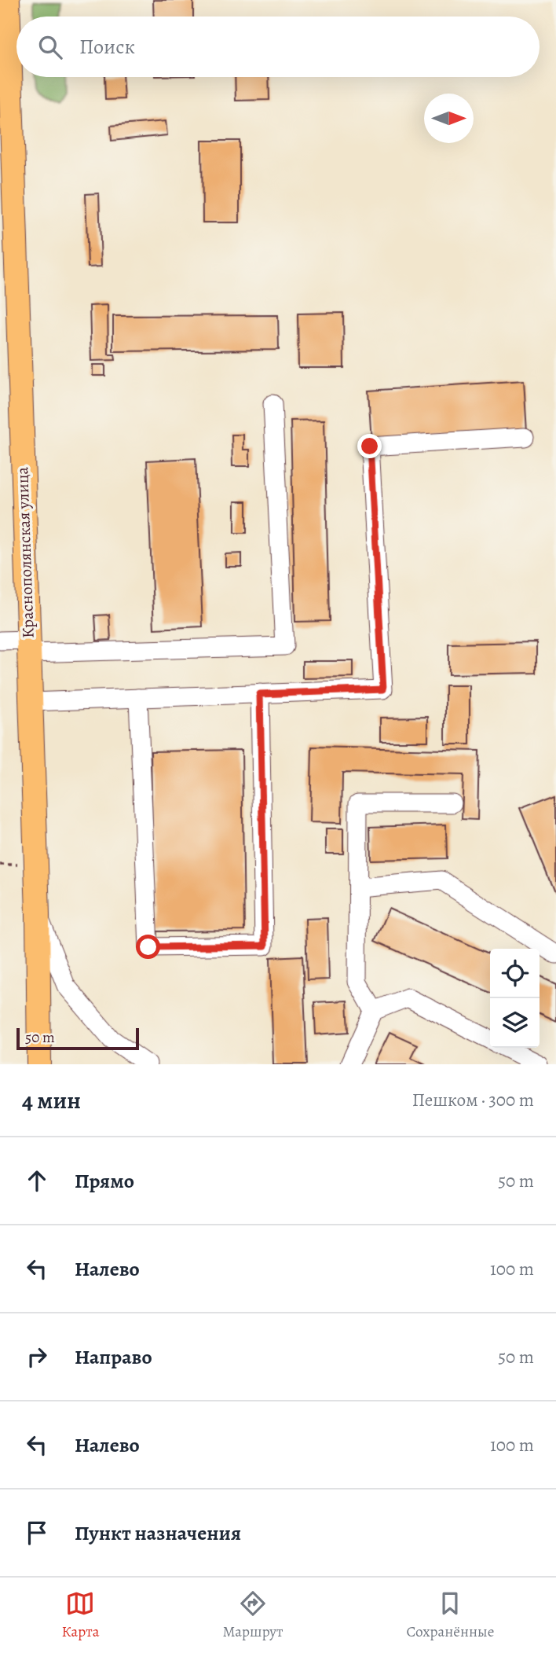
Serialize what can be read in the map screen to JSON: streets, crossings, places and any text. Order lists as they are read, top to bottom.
{
  "streets": {
    "main road": ["Краснополянская улица"]
  },
  "scale_bar": "50 m",
  "north": "right",
  "page": {
    "search": "Поиск",
    "scale": "50 m",
    "heading": ["4 мин", "Пешком · 300 m"],
    "list": [
      ["Прямо", "50 m"],
      ["Налево", "100 m"],
      ["Направо", "50 m"],
      ["Налево", "100 m"],
      "Пункт назначения"
    ],
    "nav": ["Карта", "Маршрут", "Сохранённые"]
  }
}
